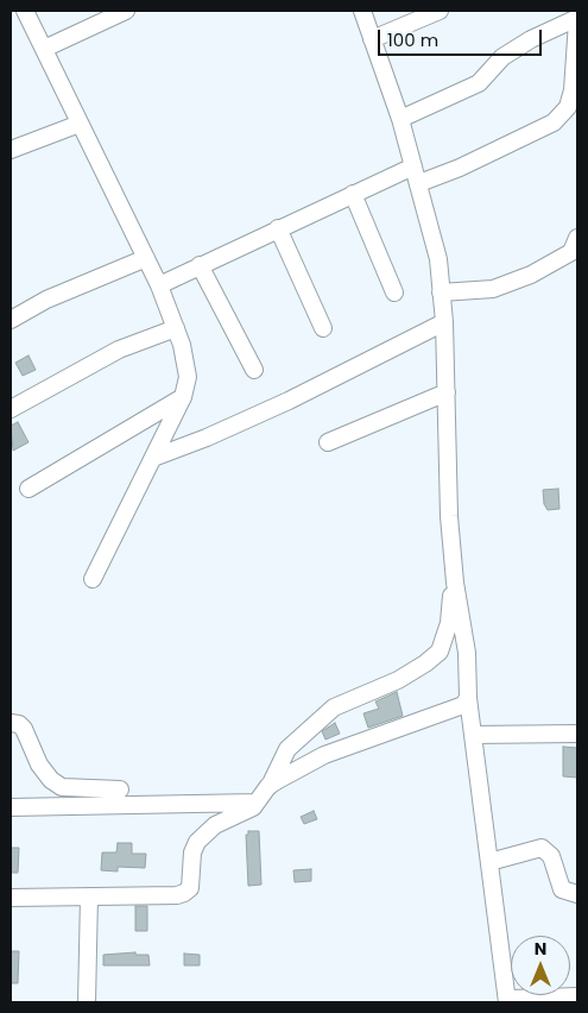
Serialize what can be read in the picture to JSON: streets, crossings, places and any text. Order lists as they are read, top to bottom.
{
  "scale_bar": "100 m",
  "north": "top"
}
